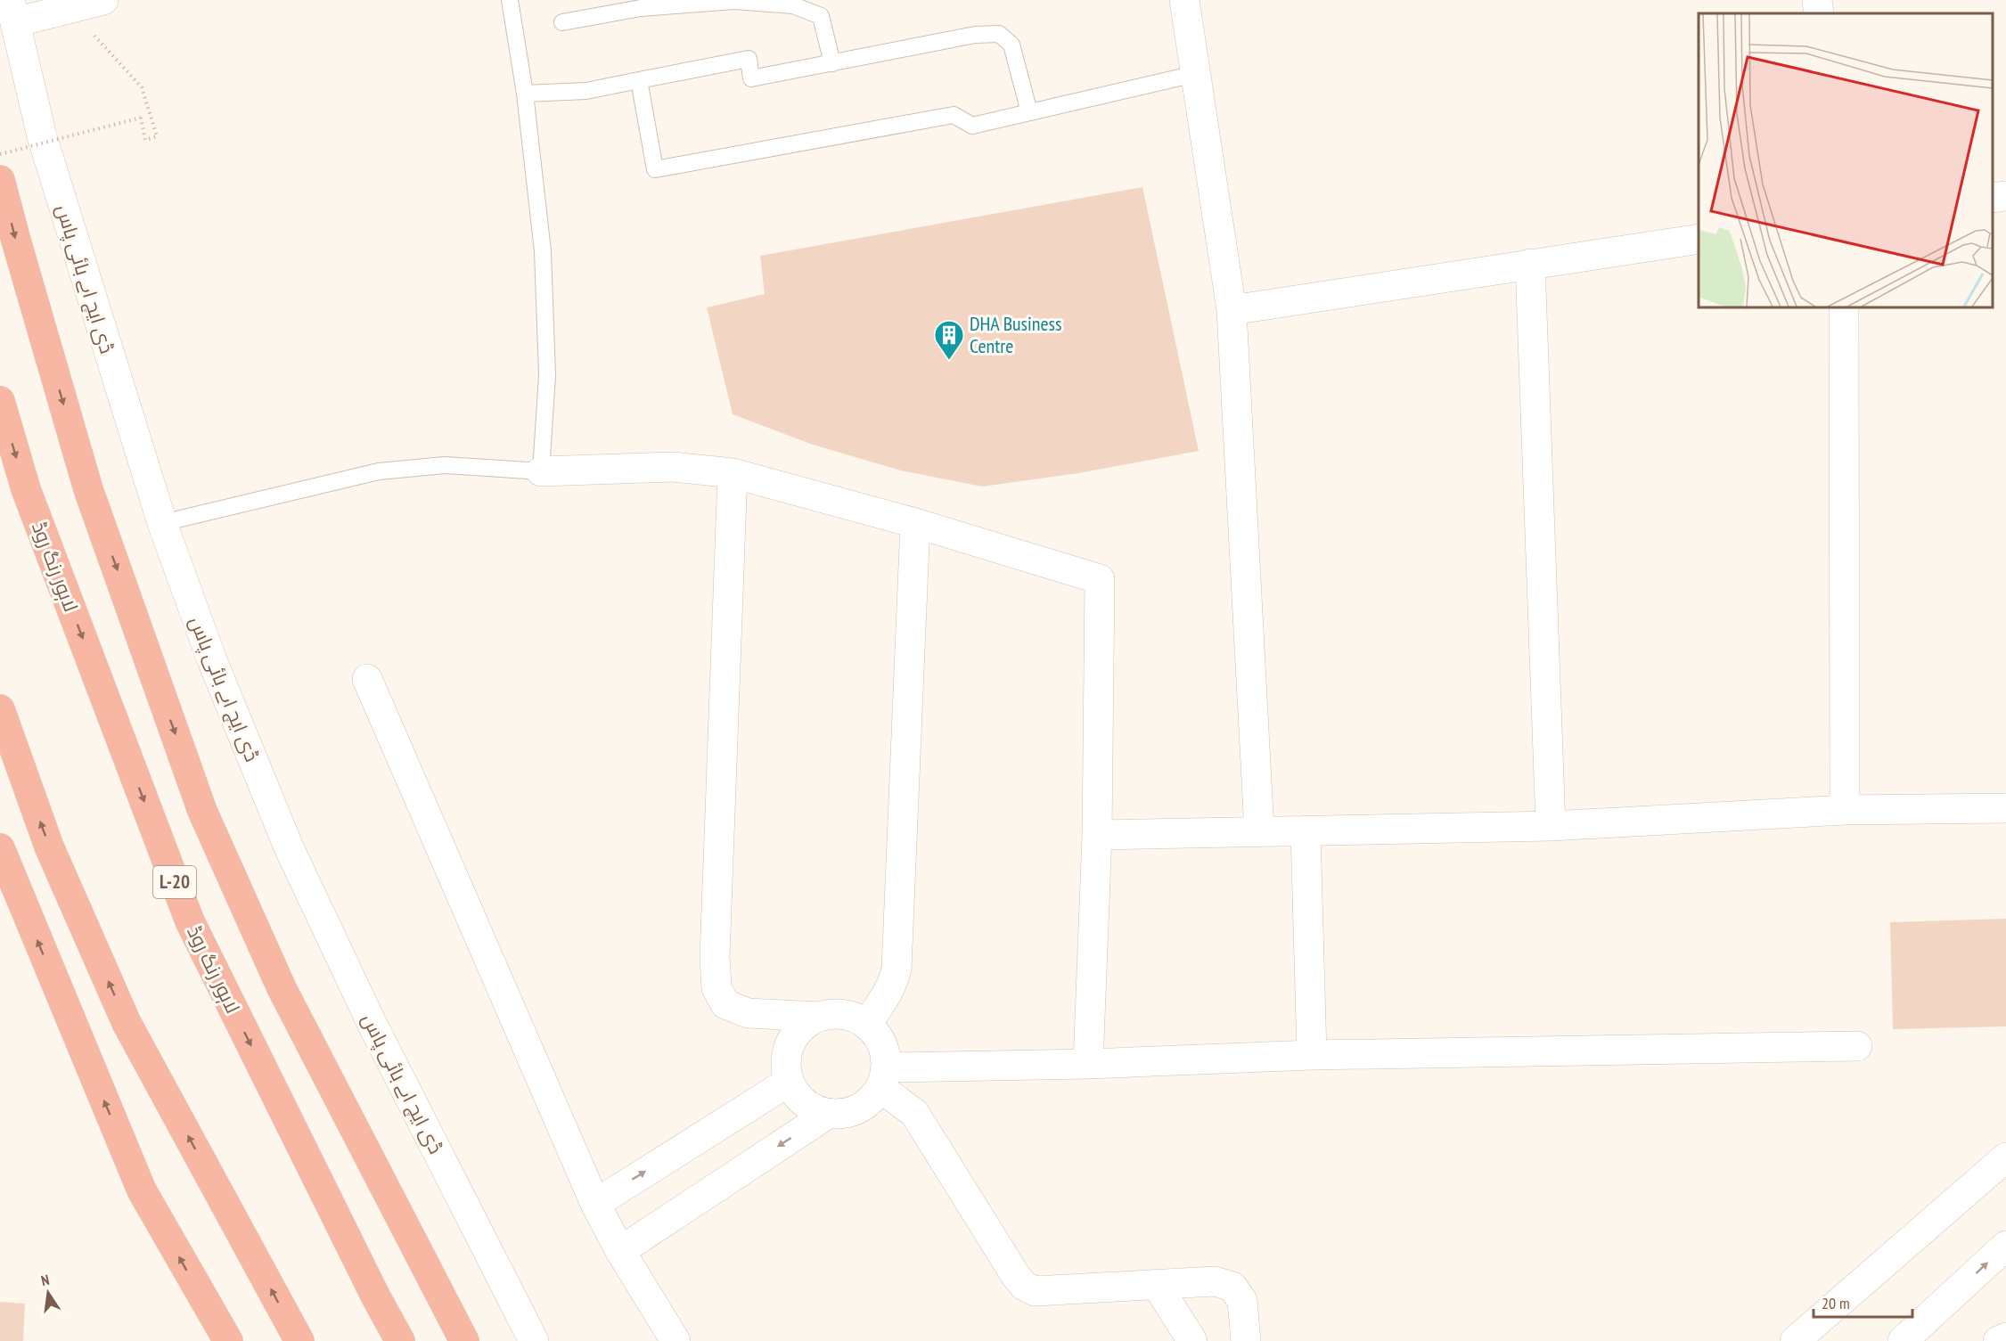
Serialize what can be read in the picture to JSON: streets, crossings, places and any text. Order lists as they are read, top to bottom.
{
  "streets": {
    "highway": ["لاہور رنگ روڈ", "L-20"],
    "street": ["ڈی ایچ اے بائی پاس"]
  },
  "places": {
    "building": ["DHA Business Centre"]
  },
  "scale_bar": "20 m",
  "north": "top"
}
